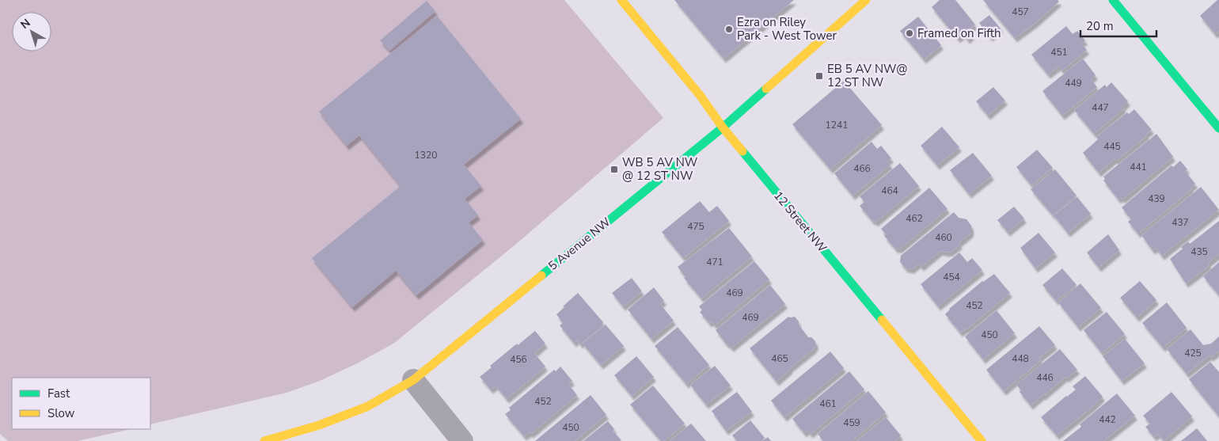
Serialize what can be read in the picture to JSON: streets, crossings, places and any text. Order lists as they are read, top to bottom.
{
  "streets": {
    "street": ["12 Street NW", "5 Avenue NW"]
  },
  "crossings": [
    ["12 Street NW", "5 Avenue NW"]
  ],
  "places": {
    "other": ["Ezra on Riley Park - West Tower", "Framed on Fifth"],
    "transit": ["EB 5 AV NW@ 12 ST NW", "WB 5 AV NW @ 12 ST NW"]
  },
  "house_numbers": [
    "457",
    "451",
    "449",
    "447",
    "1241",
    "445",
    "1320",
    "441",
    "466",
    "464",
    "439",
    "462",
    "437",
    "475",
    "460",
    "435",
    "471",
    "454",
    "469",
    "452",
    "469",
    "450",
    "425",
    "465",
    "448",
    "456",
    "446",
    "452",
    "461",
    "442",
    "459",
    "450"
  ],
  "legend": ["Fast", "Slow"],
  "scale_bar": "20 m",
  "north": "top left"
}
